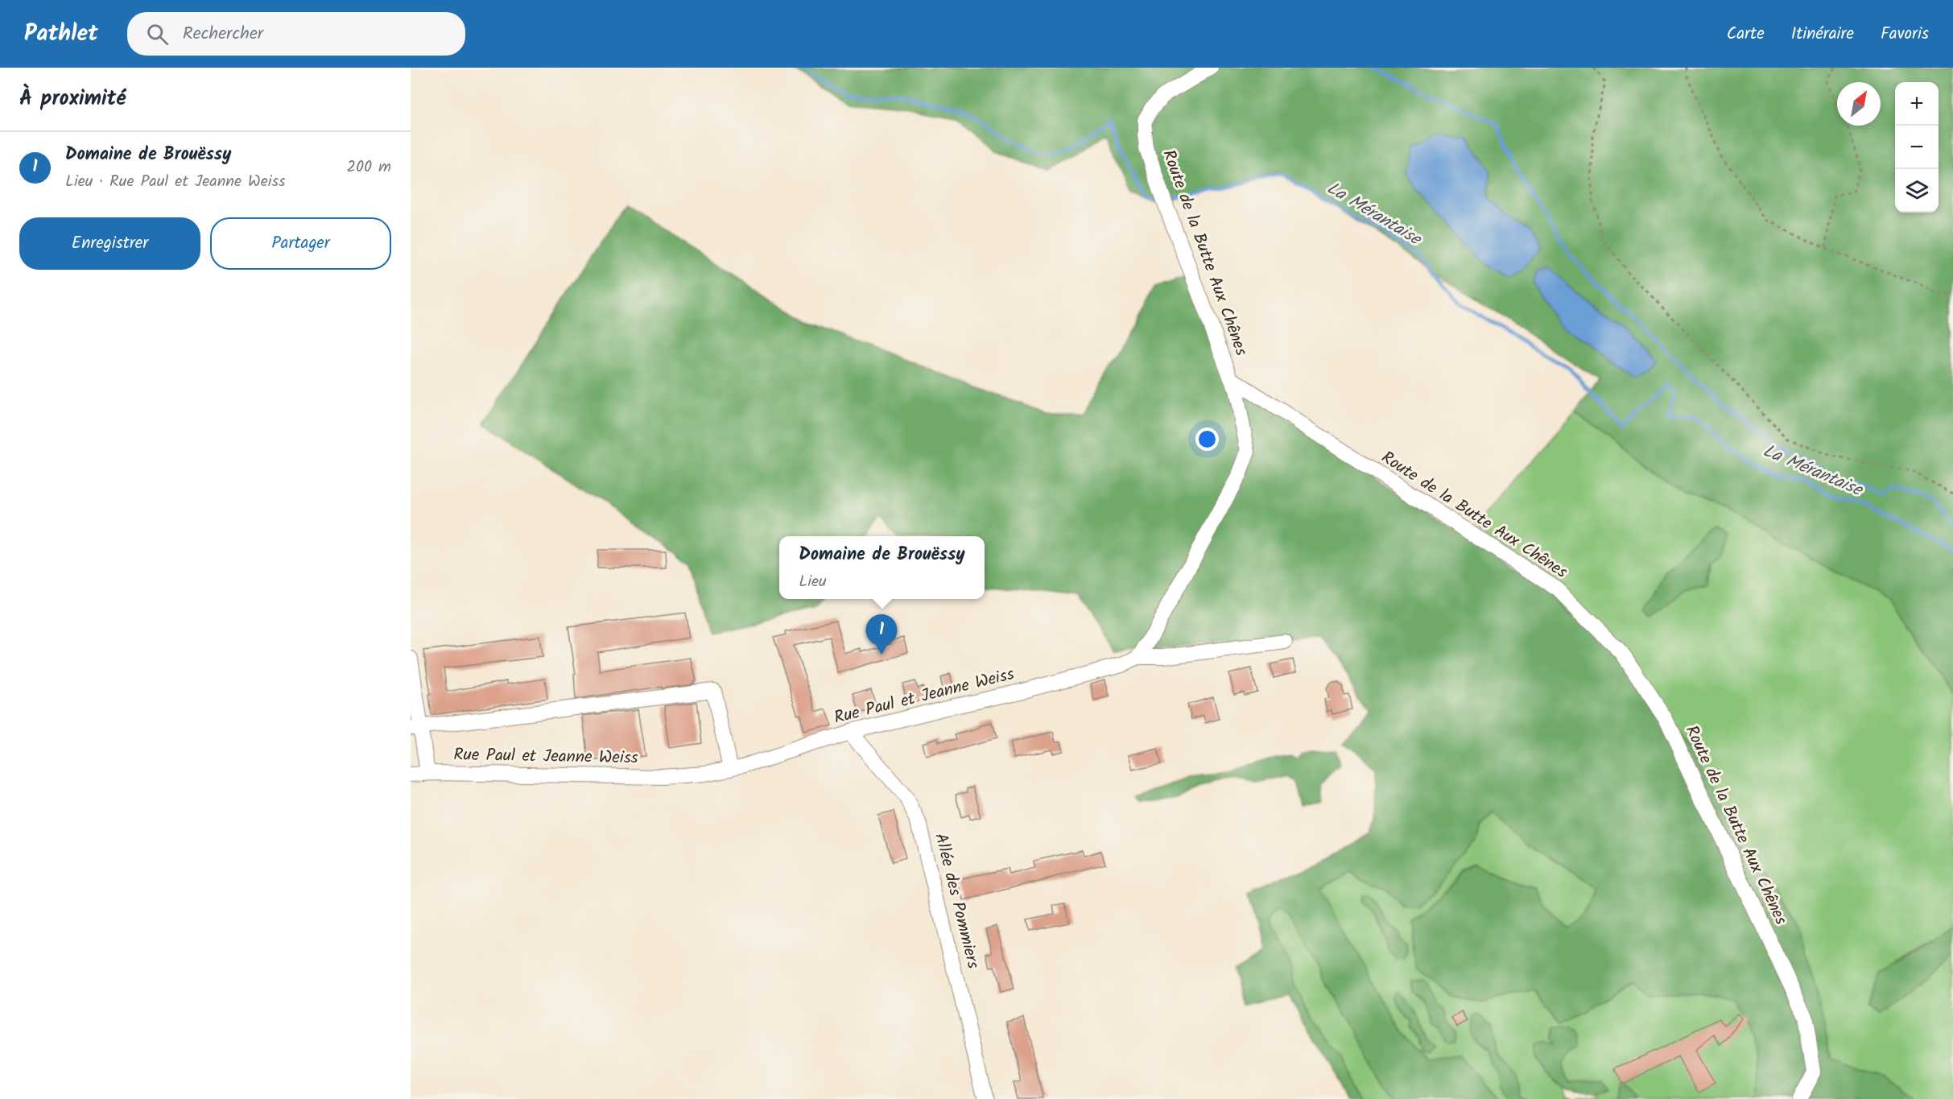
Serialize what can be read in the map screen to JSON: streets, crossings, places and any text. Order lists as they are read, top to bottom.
{
  "streets": {
    "street": ["Route de la Butte Aux Chênes", "Rue Paul et Jeanne Weiss", "Allée des Pommiers"]
  },
  "crossings": [
    ["Rue Paul et Jeanne Weiss", "Allée des Pommiers"]
  ],
  "water": ["La Mérantaise"],
  "north": "top right",
  "page": {
    "header": "Pathlet",
    "search": "Rechercher",
    "nav": ["Carte", "Itinéraire", "Favoris"],
    "heading": "À proximité",
    "map_buttons": ["+", "−"],
    "list": [
      {
        "mark": "1",
        "name": "Domaine de Brouëssy",
        "note": "Lieu · Rue Paul et Jeanne Weiss",
        "value": "200 m"
      }
    ],
    "buttons": ["Enregistrer", "Partager"],
    "popup": ["Domaine de Brouëssy", "Lieu"],
    "pins": "1"
  }
}
